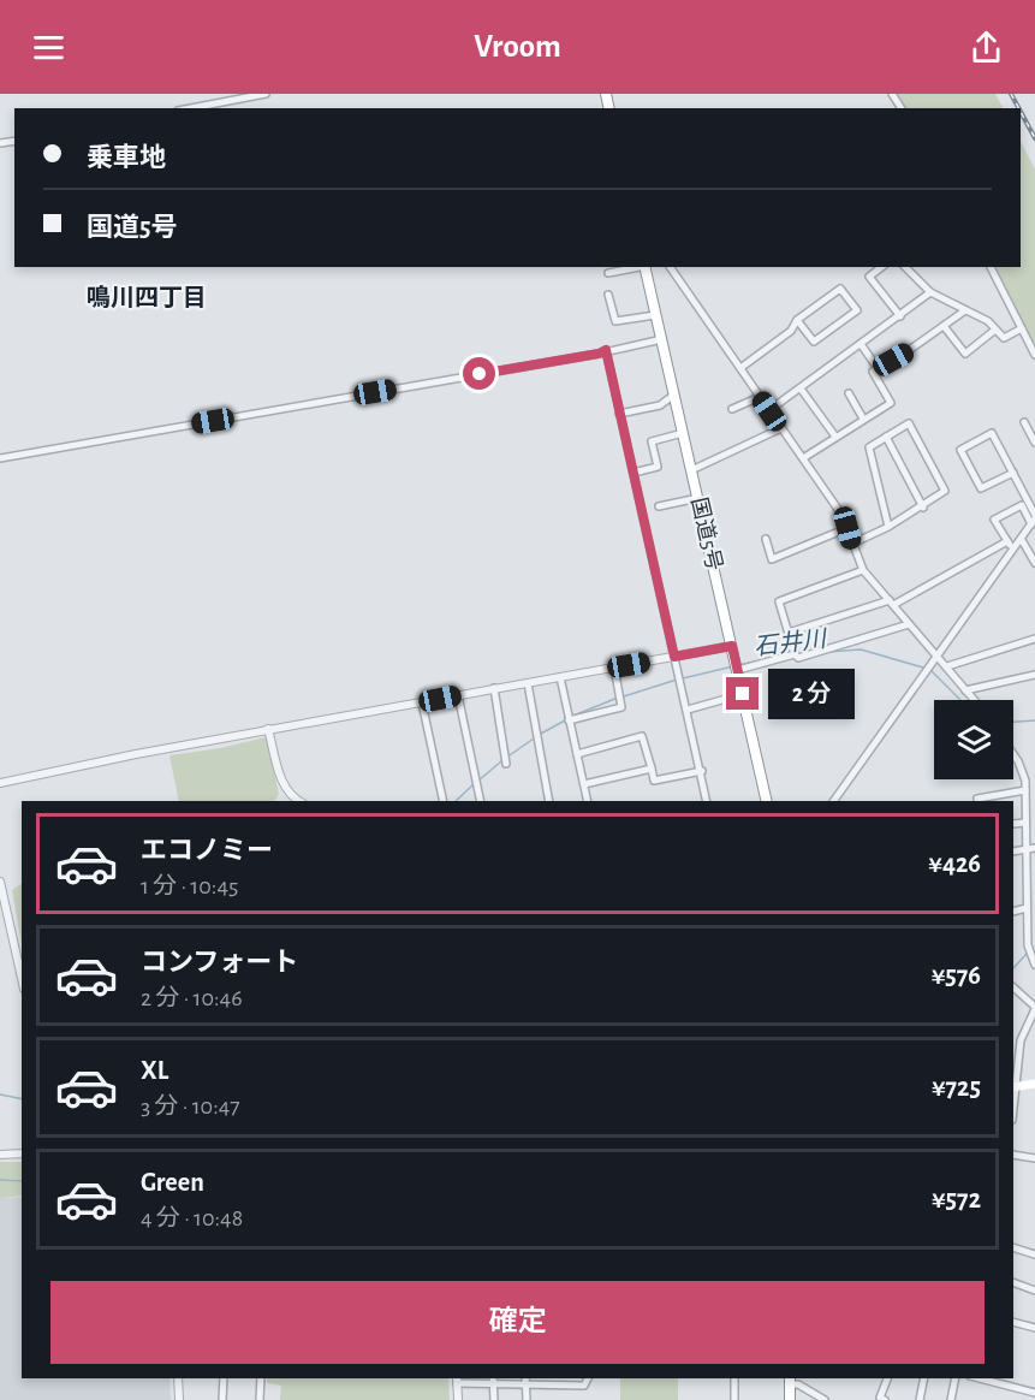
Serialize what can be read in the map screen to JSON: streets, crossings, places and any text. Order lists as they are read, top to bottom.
{
  "streets": {
    "highway": ["国道5号"]
  },
  "districts": ["鳴川四丁目"],
  "water": ["石井川"],
  "page": {
    "header": "Vroom",
    "banner": ["乗車地", "国道5号"],
    "bubble": "2 分",
    "list": [
      {
        "name": "エコノミー",
        "note": "1 分 · 10:45",
        "value": "¥426"
      },
      {
        "name": "コンフォート",
        "note": "2 分 · 10:46",
        "value": "¥576"
      },
      {
        "name": "XL",
        "note": "3 分 · 10:47",
        "value": "¥725"
      },
      {
        "name": "Green",
        "note": "4 分 · 10:48",
        "value": "¥572"
      }
    ],
    "buttons": "確定"
  }
}
